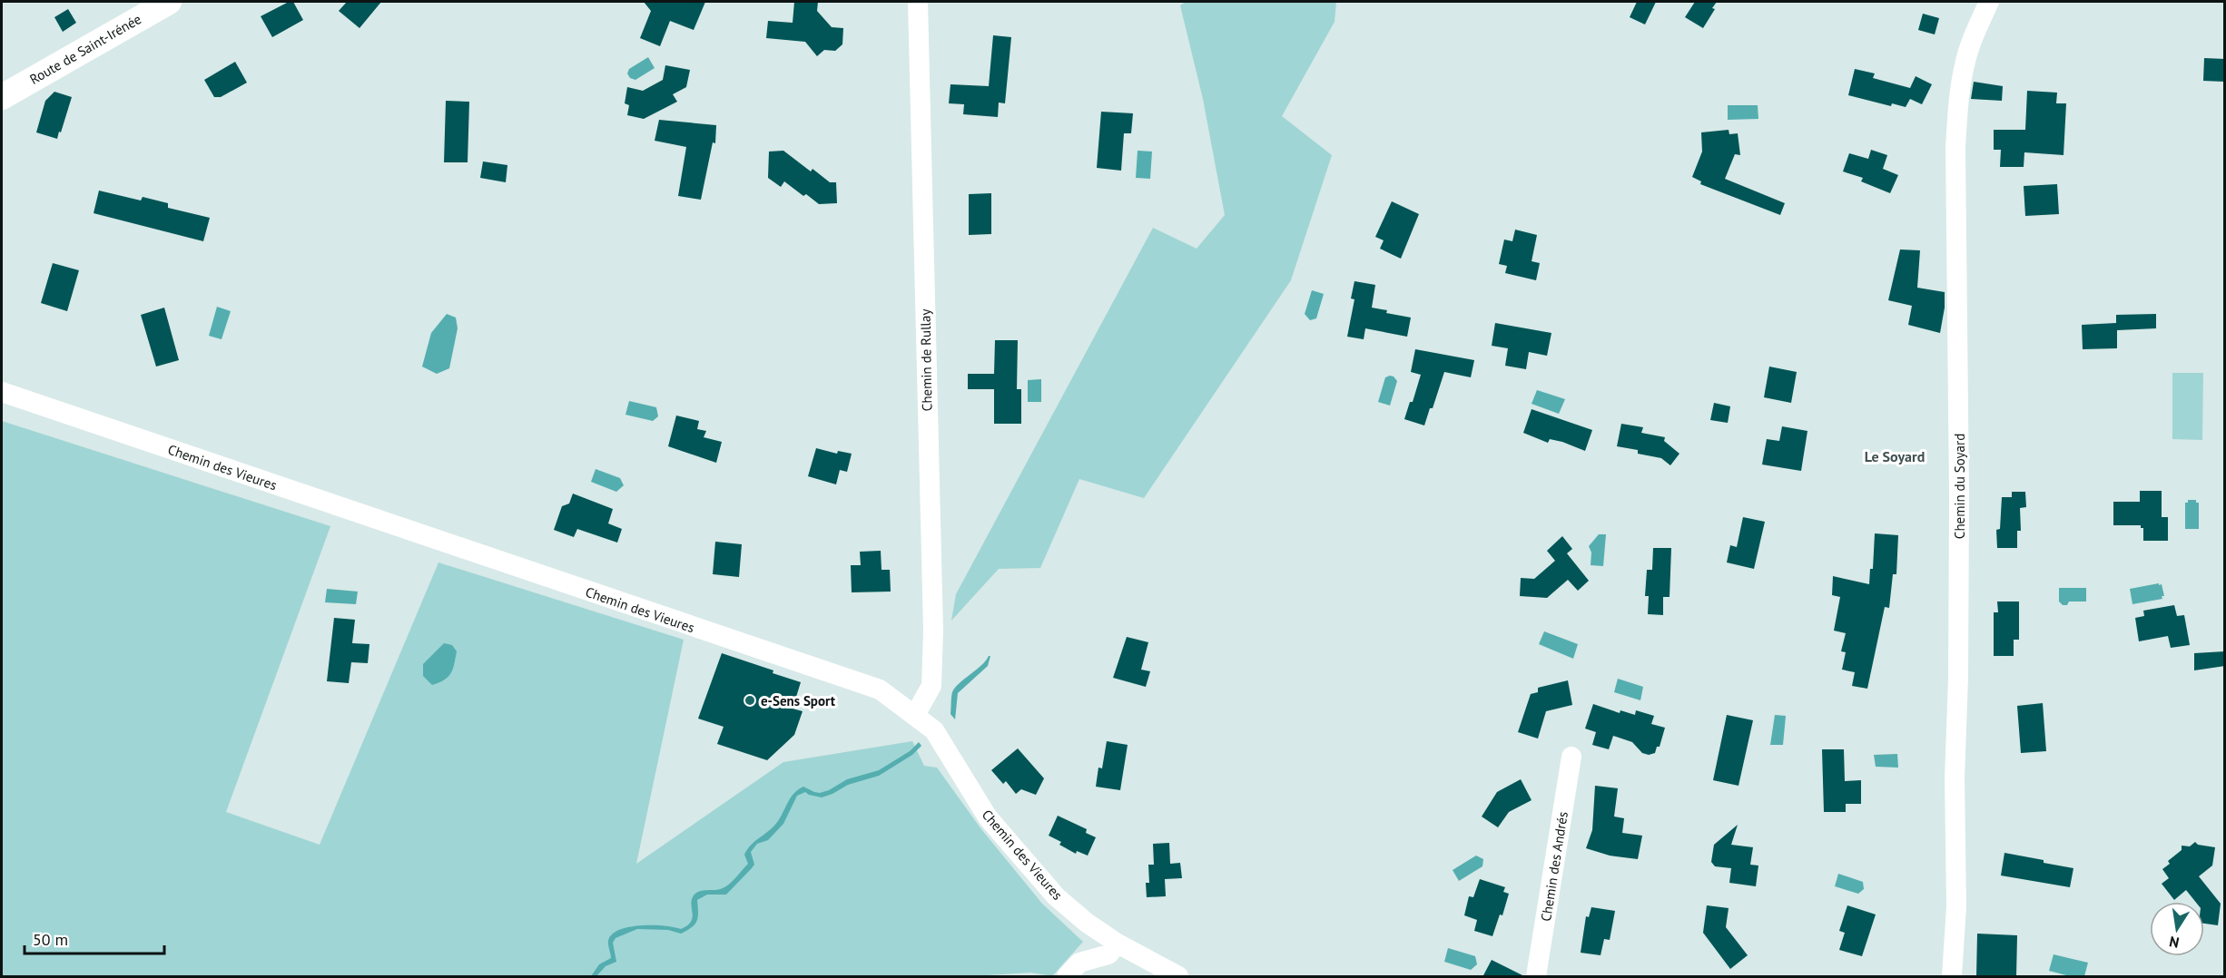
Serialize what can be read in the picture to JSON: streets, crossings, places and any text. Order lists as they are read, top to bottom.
{
  "streets": {
    "street": [
      "Route de Saint-Irénée",
      "Chemin de Rullay",
      "Chemin des Vieures",
      "Chemin du Soyard",
      "Chemin des Andrés"
    ]
  },
  "crossings": [
    ["Chemin de Rullay", "Chemin des Vieures"]
  ],
  "districts": ["Le Soyard"],
  "places": ["e-Sens Sport"],
  "scale_bar": "50 m",
  "north": "bottom"
}
